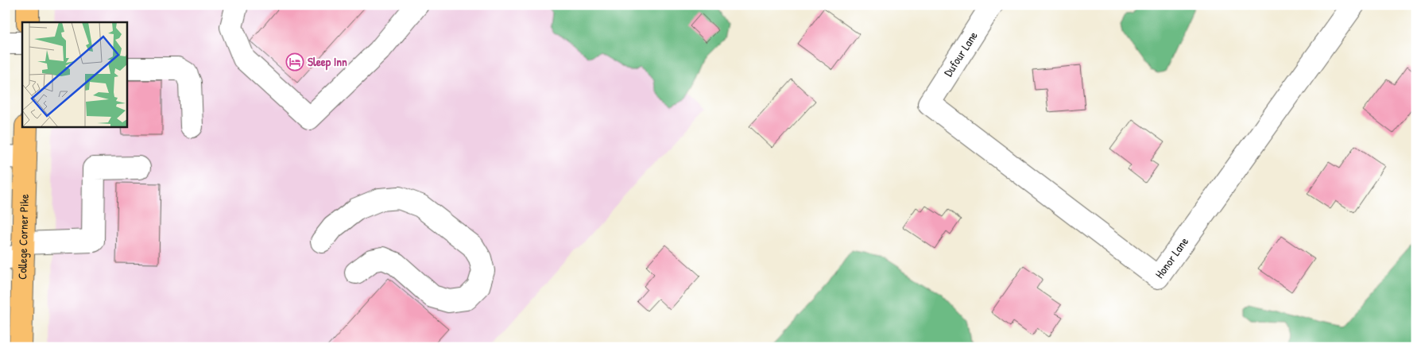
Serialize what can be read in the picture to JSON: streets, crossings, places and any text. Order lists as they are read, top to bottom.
{
  "streets": {
    "highway": ["College Corner Pike"],
    "street": ["Dufour Lane", "Honor Lane"]
  },
  "crossings": [
    ["Dufour Lane", "Honor Lane"]
  ],
  "places": {
    "hotel": ["Sleep Inn"]
  }
}
